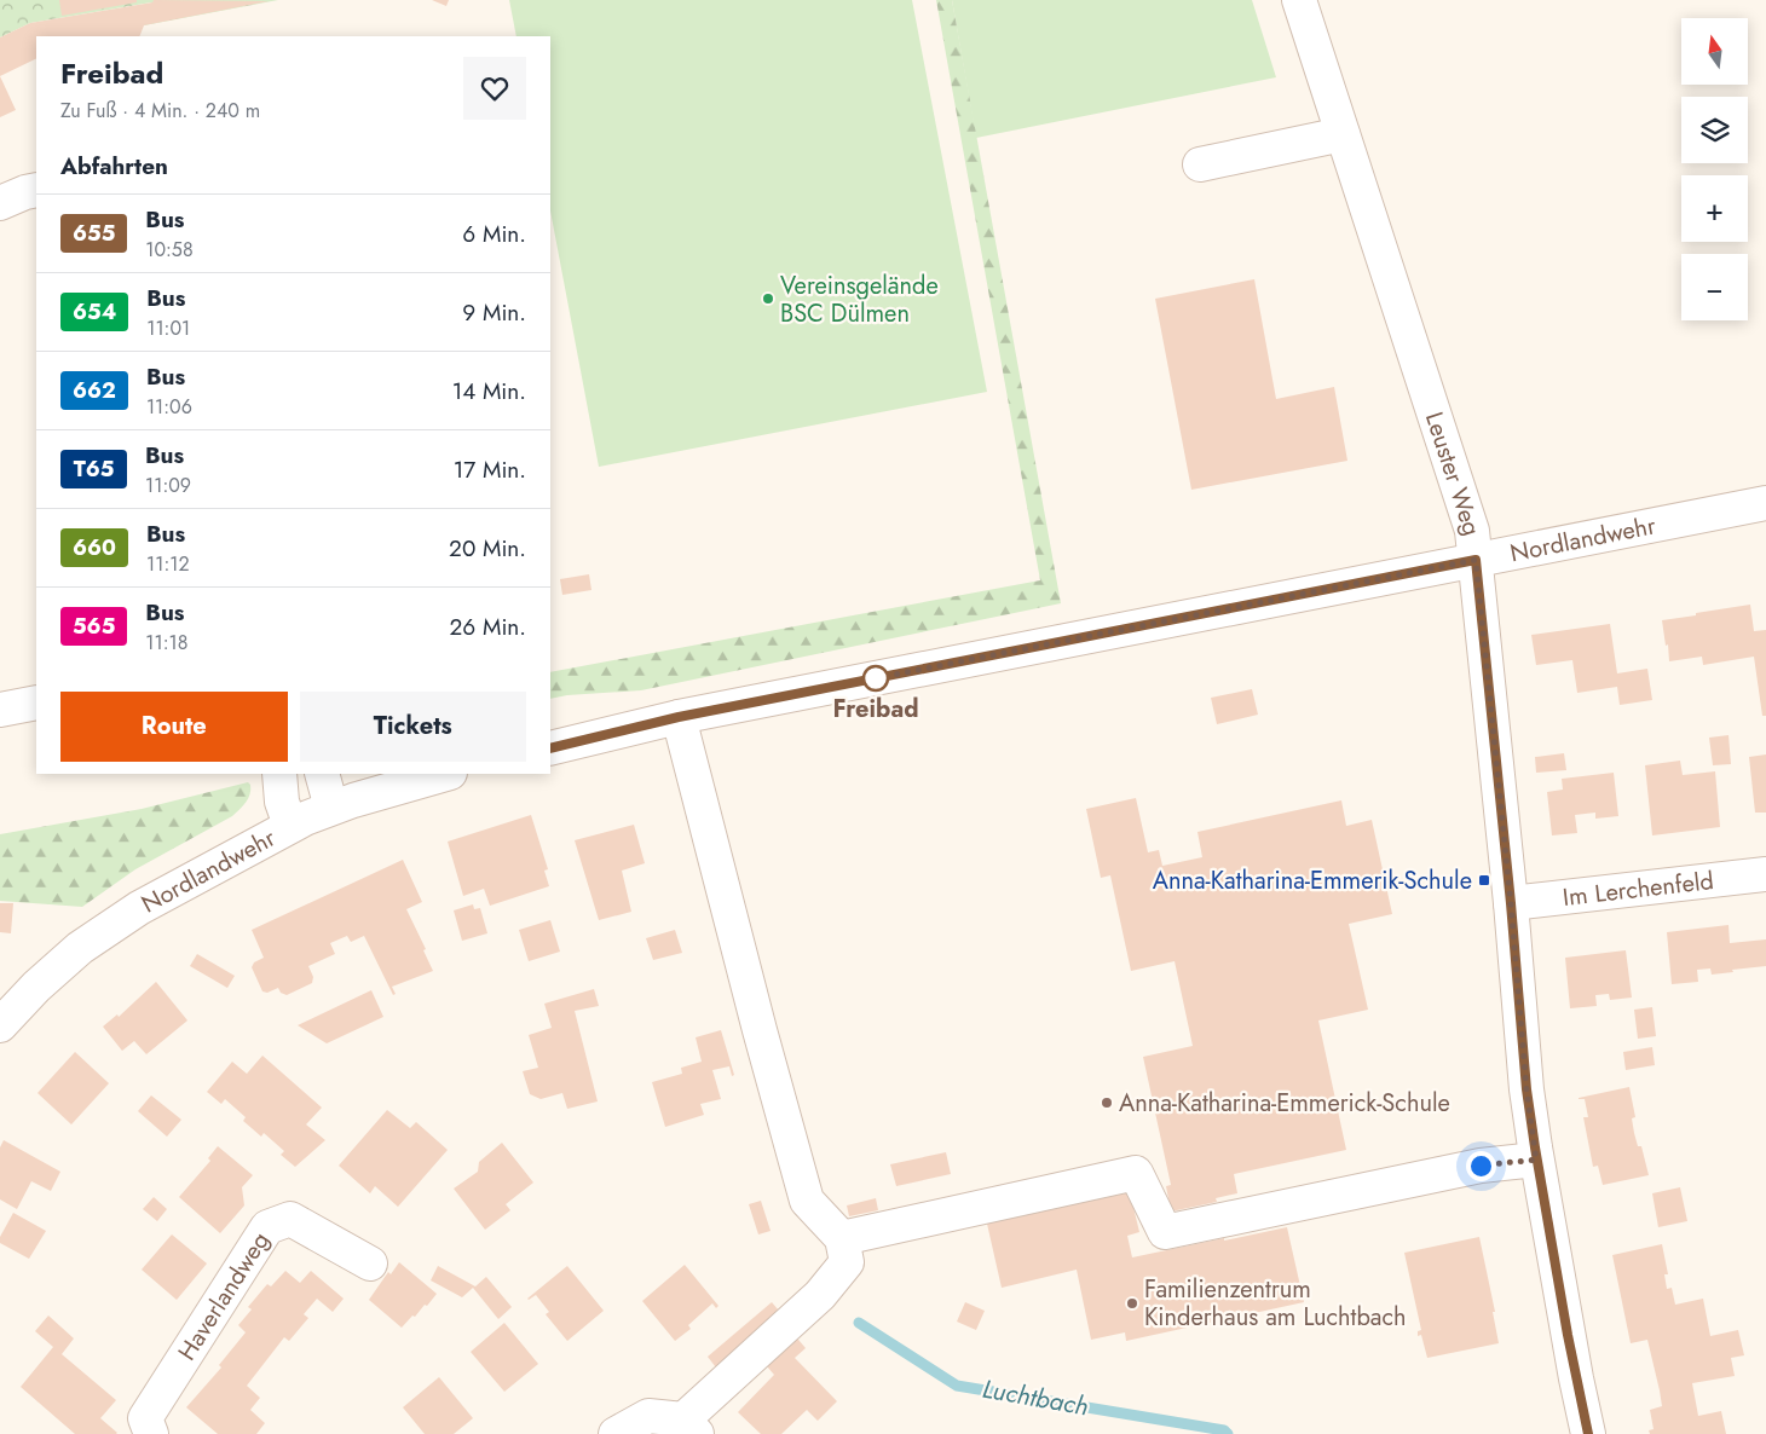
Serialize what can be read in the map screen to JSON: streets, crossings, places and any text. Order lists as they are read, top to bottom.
{
  "streets": {
    "street": [
      "Leuster Weg",
      "Nordlandwehr",
      "Im Lerchenfeld",
      "Haverlandweg"
    ]
  },
  "crossings": [
    ["Leuster Weg", "Nordlandwehr"],
    ["Leuster Weg", "Im Lerchenfeld"]
  ],
  "water": ["Luchtbach"],
  "places": {
    "other": [
      "Vereinsgelände BSC Dülmen",
      "Freibad",
      "Anna-Katharina-Emmerick-Schule",
      "Familienzentrum Kinderhaus am Luchtbach"
    ],
    "transit": ["Anna-Katharina-Emmerik-Schule"]
  },
  "lines": ["bus line 655"],
  "north": "top",
  "page": {
    "map_buttons": ["+", "−"],
    "heading": [
      ["Freibad", "Zu Fuß · 4 Min. · 240 m"],
      "Abfahrten"
    ],
    "list": [
      {
        "mark": "655",
        "name": "Bus",
        "note": "10:58",
        "value": "6 Min."
      },
      {
        "mark": "654",
        "name": "Bus",
        "note": "11:01",
        "value": "9 Min."
      },
      {
        "mark": "662",
        "name": "Bus",
        "note": "11:06",
        "value": "14 Min."
      },
      {
        "mark": "T65",
        "name": "Bus",
        "note": "11:09",
        "value": "17 Min."
      },
      {
        "mark": "660",
        "name": "Bus",
        "note": "11:12",
        "value": "20 Min."
      },
      {
        "mark": "565",
        "name": "Bus",
        "note": "11:18",
        "value": "26 Min."
      }
    ],
    "buttons": ["Route", "Tickets"]
  }
}
